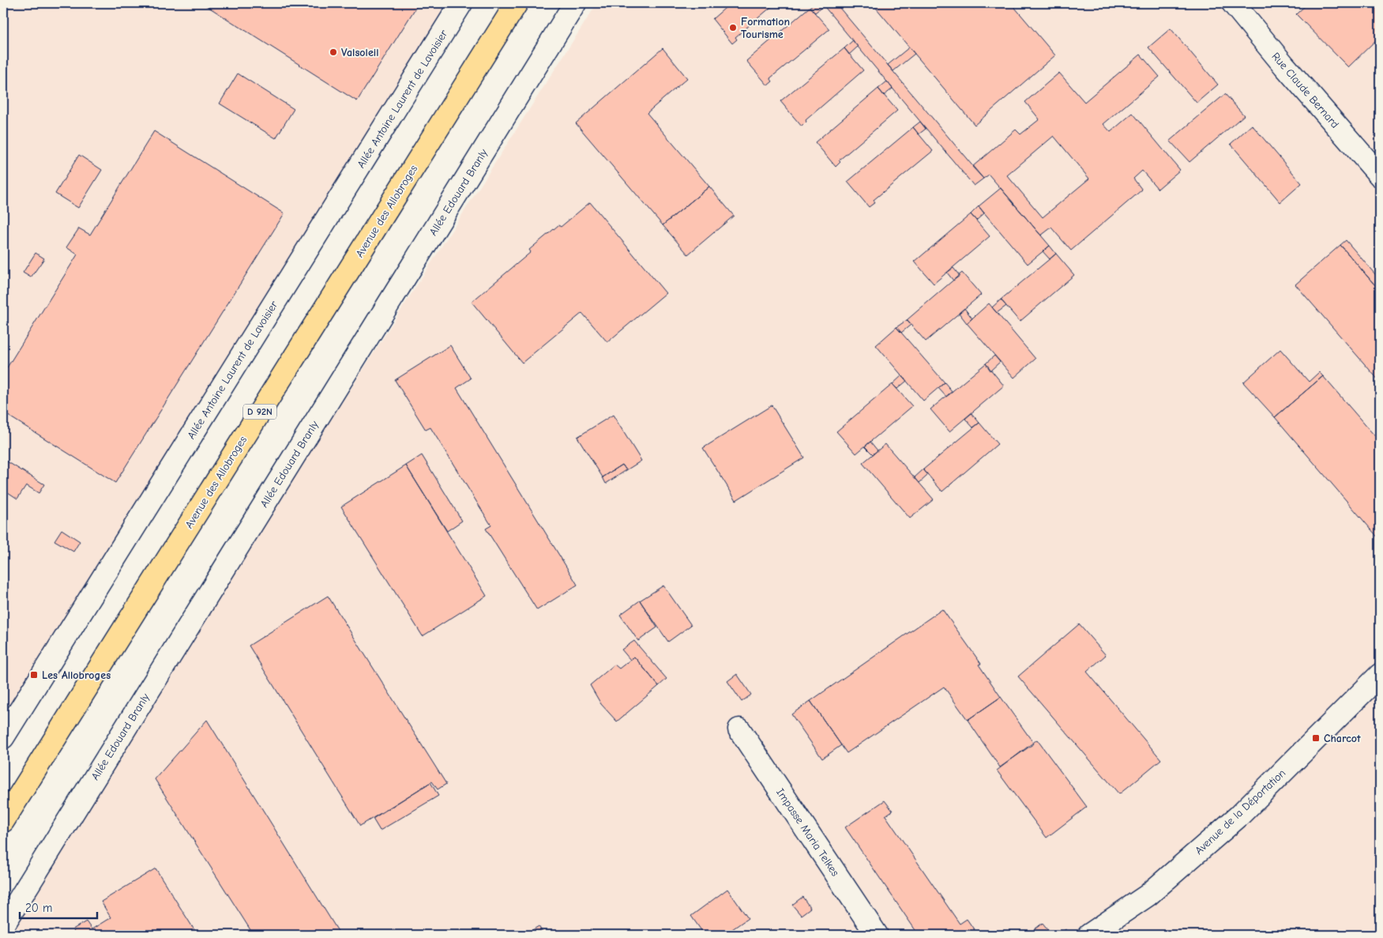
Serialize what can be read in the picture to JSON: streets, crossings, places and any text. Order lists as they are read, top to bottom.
{
  "streets": {
    "main road": ["Avenue des Allobroges", "D 92N"],
    "street": [
      "Rue Claude Bernard",
      "Allée Antoine Laurent de Lavoisier",
      "Allée Edouard Branly",
      "Avenue de la Déportation",
      "Impasse Maria Telkes"
    ]
  },
  "places": {
    "other": ["Formation Tourisme", "Valsoleil"],
    "transit": ["Les Allobroges", "Charcot"]
  },
  "scale_bar": "20 m"
}
